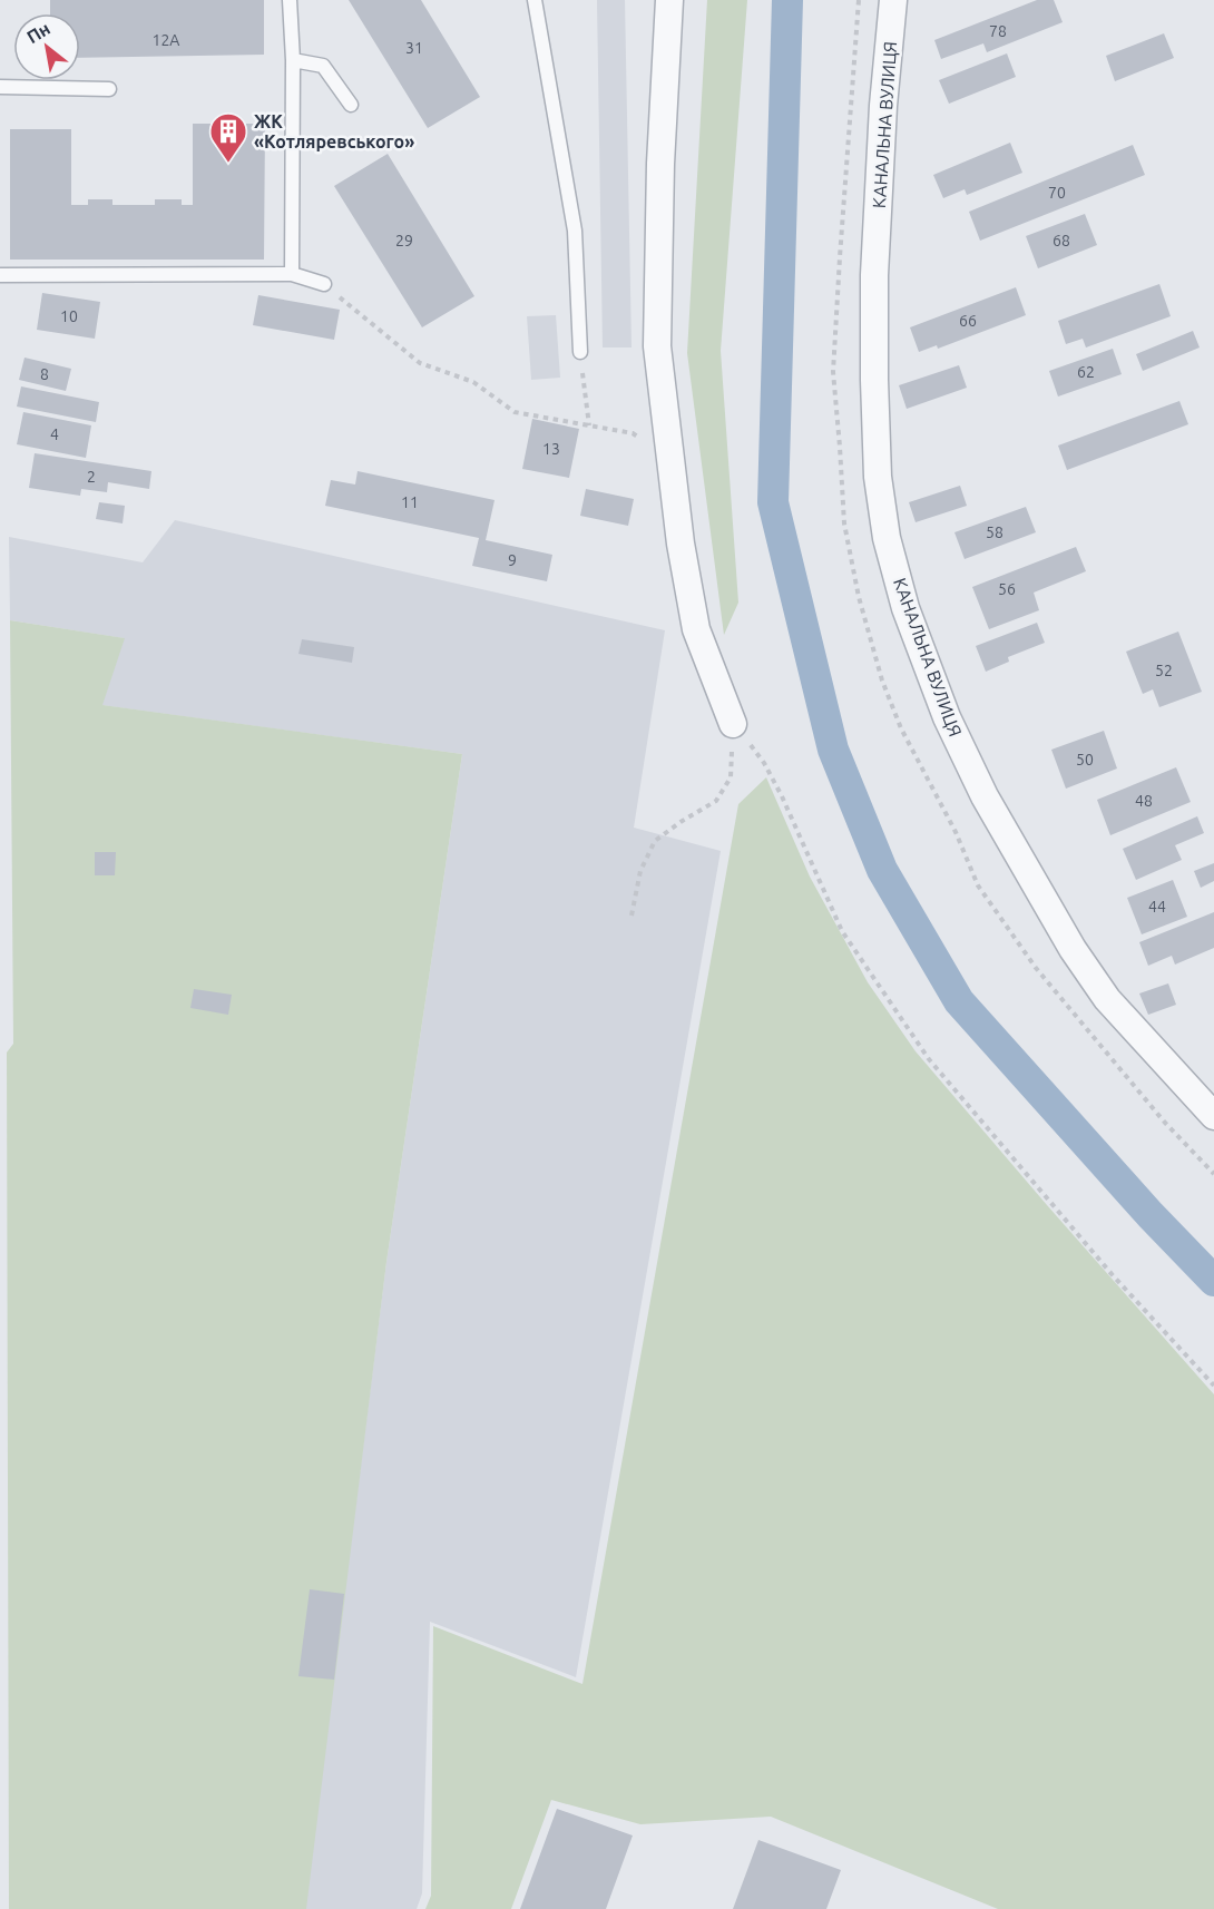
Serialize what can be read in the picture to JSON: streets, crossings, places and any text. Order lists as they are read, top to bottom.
{
  "streets": {
    "street": ["КАНАЛЬНА ВУЛИЦЯ"]
  },
  "places": {
    "building": ["ЖК «Котляревського»"]
  },
  "house_numbers": [
    "78",
    "12А",
    "31",
    "70",
    "29",
    "68",
    "10",
    "66",
    "62",
    "8",
    "4",
    "13",
    "2",
    "11",
    "58",
    "9",
    "56",
    "52",
    "50",
    "48",
    "44"
  ],
  "north": "top left"
}
